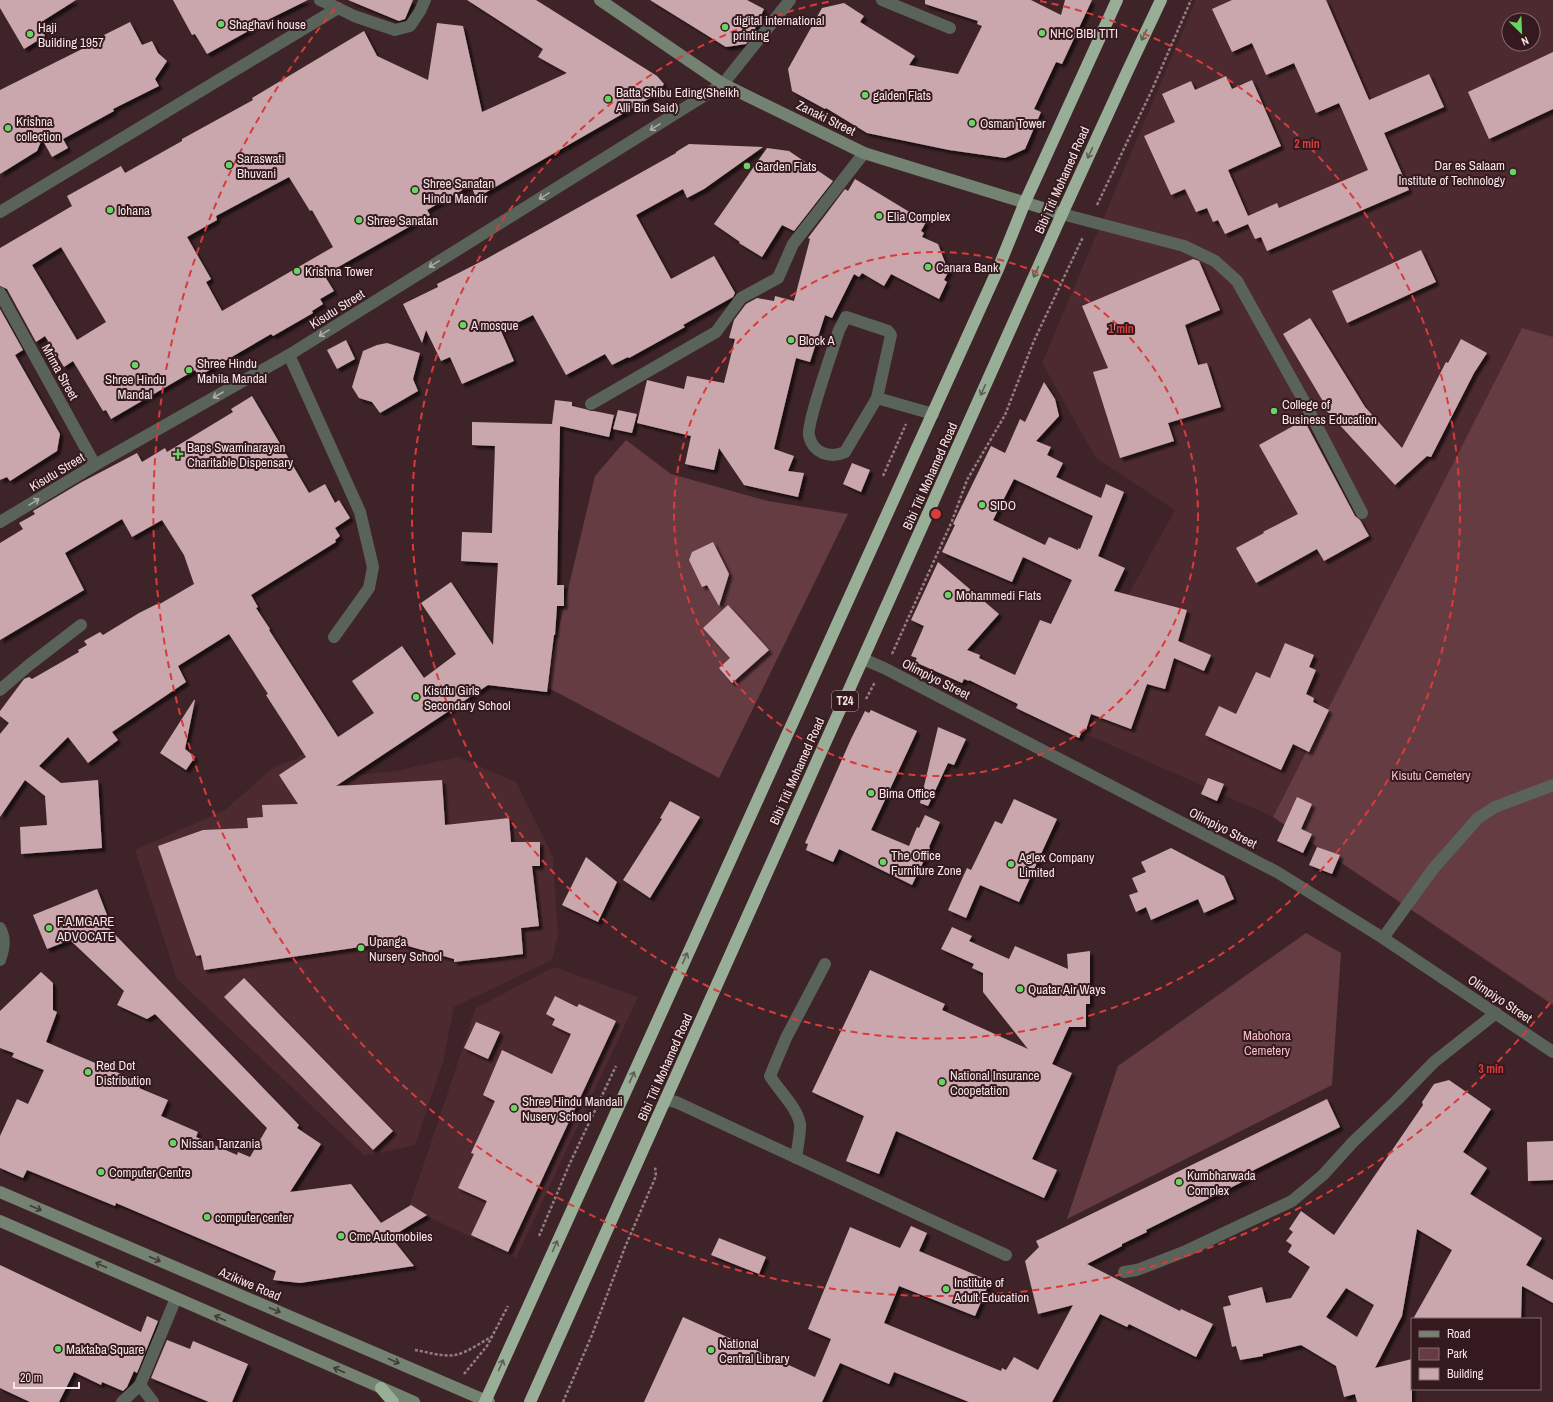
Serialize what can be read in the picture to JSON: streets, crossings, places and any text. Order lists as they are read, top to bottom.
{
  "streets": {
    "highway": ["Bibi Titi Mohamed Road", "T24"],
    "street": [
      "Zanaki Street",
      "Kisutu Street",
      "Mrima Street",
      "Olimpiyo Street",
      "Azikiwe Road"
    ]
  },
  "crossings": [
    ["Zanaki Street", "Bibi Titi Mohamed Road"],
    ["Zanaki Street", "Kisutu Street"],
    ["Bibi Titi Mohamed Road", "Olimpiyo Street"],
    ["Bibi Titi Mohamed Road", "Azikiwe Road"],
    ["Kisutu Street", "Mrima Street"]
  ],
  "parks": ["Kisutu Cemetery", "Mabohora Cemetery"],
  "places": {
    "other": [
      "Shaghavi house",
      "digital international printing",
      "NHC BIBI TITI",
      "Haji Building 1957",
      "galden Flats",
      "Batta Shibu Eding(Sheikh Alli Bin Said)",
      "Osman Tower",
      "Krishna collection",
      "Saraswati Bhuvani",
      "Garden Flats",
      "Dar es Salaam Institute of Technology",
      "Shree Sanatan Hindu Mandir",
      "lohana",
      "Elia Complex",
      "Shree Sanatan",
      "Canara Bank",
      "Krishna Tower",
      "A mosque",
      "Block A",
      "Shree Hindu Mandal",
      "Shree Hindu Mahila Mandal",
      "College of Business Education",
      "SIDO",
      "Mohammedi Flats",
      "Kisutu Girls Secondary School",
      "Bima Office",
      "The Office Furniture Zone",
      "Aglex Company Limited",
      "F.A.MGARE ADVOCATE",
      "Upanga Nursery School",
      "Quatar Air Ways",
      "Red Dot Distribution",
      "National Insurance Coopetation",
      "Shree Hindu Mandali Nusery School",
      "Nissan Tanzania",
      "Computer Centre",
      "Kumbharwada Complex",
      "computer center",
      "Cmc Automobiles",
      "Institute of Adult Education",
      "Maktaba Square",
      "National Central Library"
    ],
    "health": ["Baps Swaminarayan Charitable Dispensary"]
  },
  "legend": ["Road", "Park", "Building"],
  "scale_bar": "20 m",
  "north": "bottom right",
  "rings": ["2 min", "1 min", "3 min"]
}
